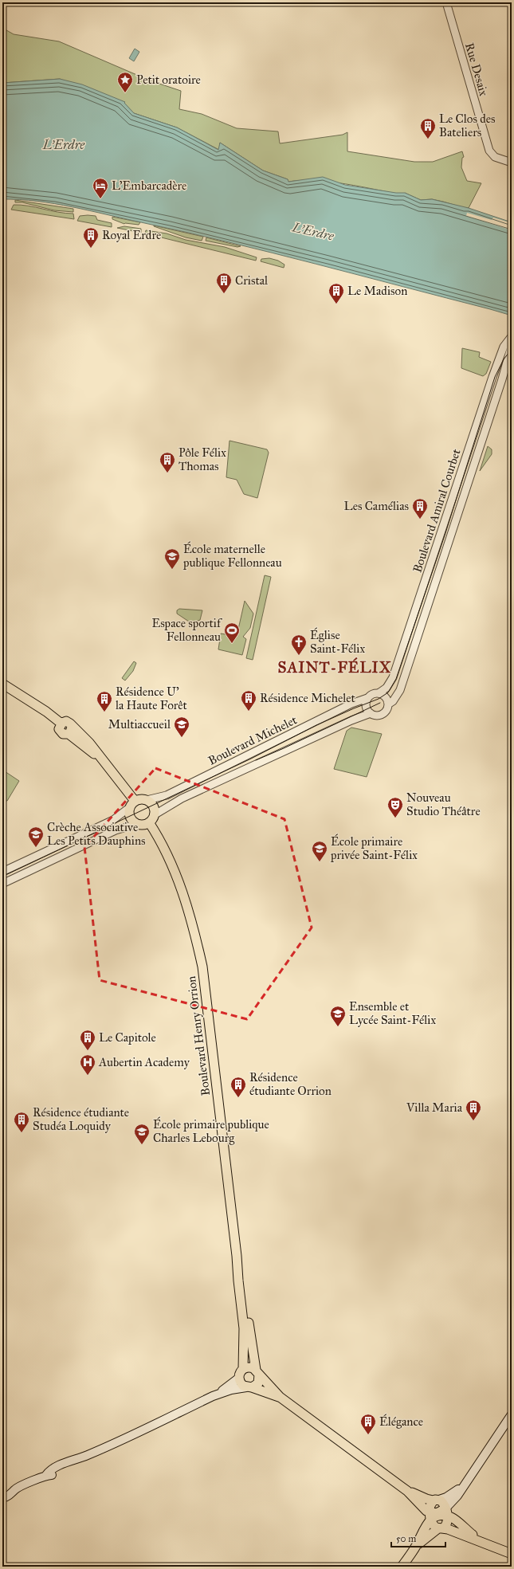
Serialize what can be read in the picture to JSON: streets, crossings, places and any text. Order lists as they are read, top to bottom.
{
  "streets": {
    "main road": ["Boulevard Henry Orrion"],
    "street": ["Rue Desaix", "Boulevard Amiral Courbet", "Boulevard Michelet"]
  },
  "crossings": [
    ["Boulevard Amiral Courbet", "Boulevard Michelet"],
    ["Boulevard Michelet", "Boulevard Henry Orrion"]
  ],
  "districts": ["SAINT-FÉLIX"],
  "water": ["L'Erdre"],
  "places": {
    "place": ["Petit oratoire"],
    "building": [
      "Le Clos des Bateliers",
      "Royal Erdre",
      "Cristal",
      "Le Madison",
      "Pôle Félix Thomas",
      "Les Camélias",
      "Résidence Michelet",
      "Résidence U' la Haute Forêt",
      "Le Capitole",
      "Résidence étudiante Orrion",
      "Villa Maria",
      "Résidence étudiante Studéa Loquidy",
      "Élégance"
    ],
    "hotel": ["L'Embarcadère"],
    "school or university": [
      "École maternelle publique Fellonneau",
      "Multiaccueil",
      "Crèche Associative Les Petits Dauphins",
      "École primaire privée Saint-Félix",
      "Ensemble et Lycée Saint-Félix",
      "École primaire publique Charles Lebourg"
    ],
    "sports": ["Espace sportif Fellonneau"],
    "church": ["Église Saint-Félix"],
    "theatre": ["Nouveau Studio Théâtre"],
    "hospital": ["Aubertin Academy"]
  },
  "scale_bar": "50 m"
}
